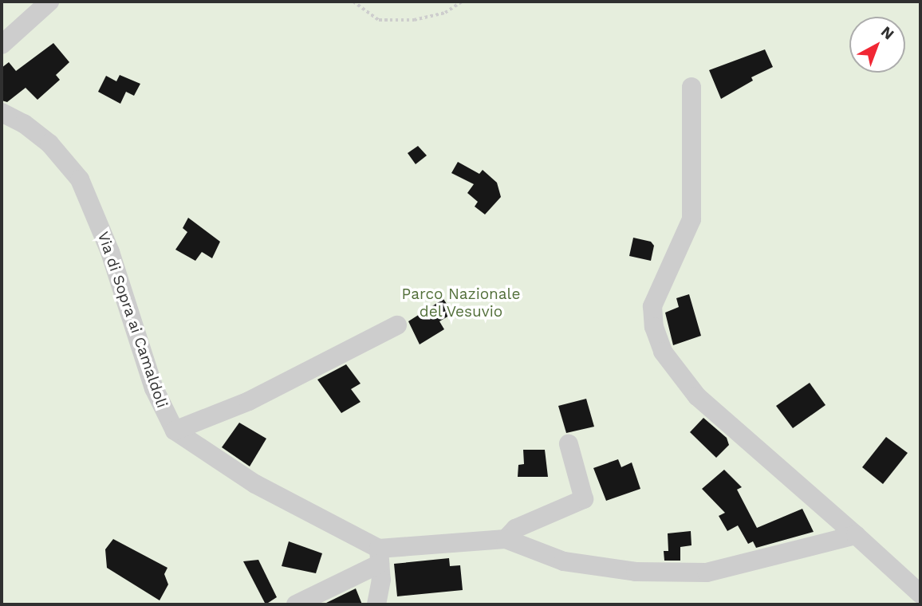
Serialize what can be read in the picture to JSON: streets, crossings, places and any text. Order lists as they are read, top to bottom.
{
  "streets": {
    "street": ["Via di Sopra ai Camaldoli"]
  },
  "parks": ["Parco Nazionale del Vesuvio"],
  "north": "top right"
}
